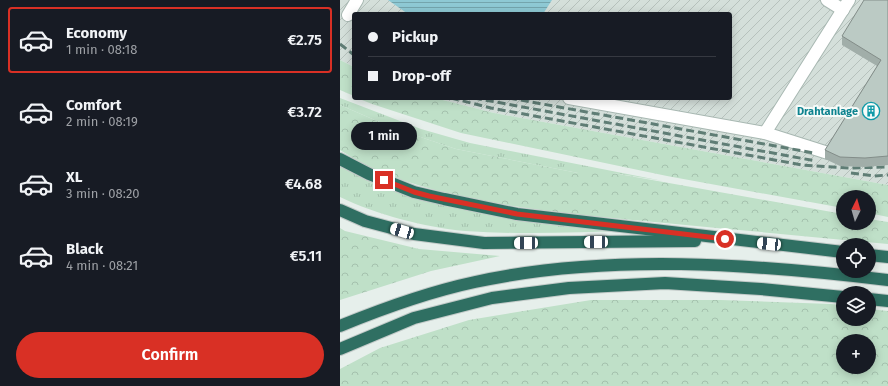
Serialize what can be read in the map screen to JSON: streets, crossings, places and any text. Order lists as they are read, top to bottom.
{
  "places": {
    "building": ["Drahtanlage"]
  },
  "north": "top",
  "page": {
    "list": [
      {
        "name": "Economy",
        "note": "1 min · 08:18",
        "value": "€2.75"
      },
      {
        "name": "Comfort",
        "note": "2 min · 08:19",
        "value": "€3.72"
      },
      {
        "name": "XL",
        "note": "3 min · 08:20",
        "value": "€4.68"
      },
      {
        "name": "Black",
        "note": "4 min · 08:21",
        "value": "€5.11"
      }
    ],
    "banner": ["Pickup", "Drop-off"],
    "bubble": "1 min",
    "map_buttons": "+",
    "buttons": "Confirm"
  }
}
